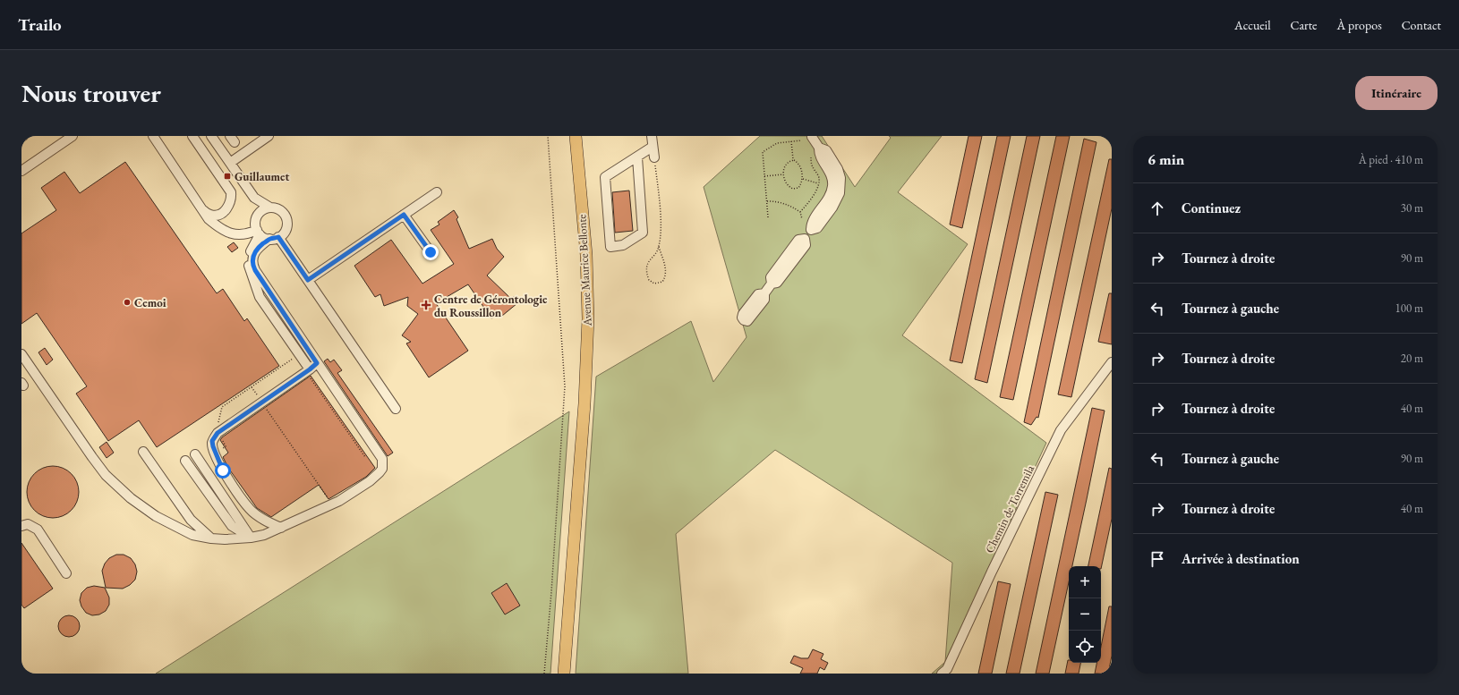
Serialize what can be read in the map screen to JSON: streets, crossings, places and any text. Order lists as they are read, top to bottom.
{
  "streets": {
    "main road": ["Avenue Maurice Bellonte"],
    "street": ["Chemin de Torremila"]
  },
  "places": {
    "transit": ["Guillaumet"],
    "other": ["Cemoi"],
    "health": ["Centre de Gérontologie du Roussillon"]
  },
  "page": {
    "header": "Trailo",
    "nav": [
      "Accueil",
      "Carte",
      "À propos",
      "Contact"
    ],
    "buttons": "Itinéraire",
    "title": "Nous trouver",
    "heading": ["6 min", "À pied · 410 m"],
    "list": [
      ["Continuez", "30 m"],
      ["Tournez à droite", "90 m"],
      ["Tournez à gauche", "100 m"],
      ["Tournez à droite", "20 m"],
      ["Tournez à droite", "40 m"],
      ["Tournez à gauche", "90 m"],
      ["Tournez à droite", "40 m"],
      "Arrivée à destination"
    ],
    "map_buttons": ["+", "−"]
  }
}
